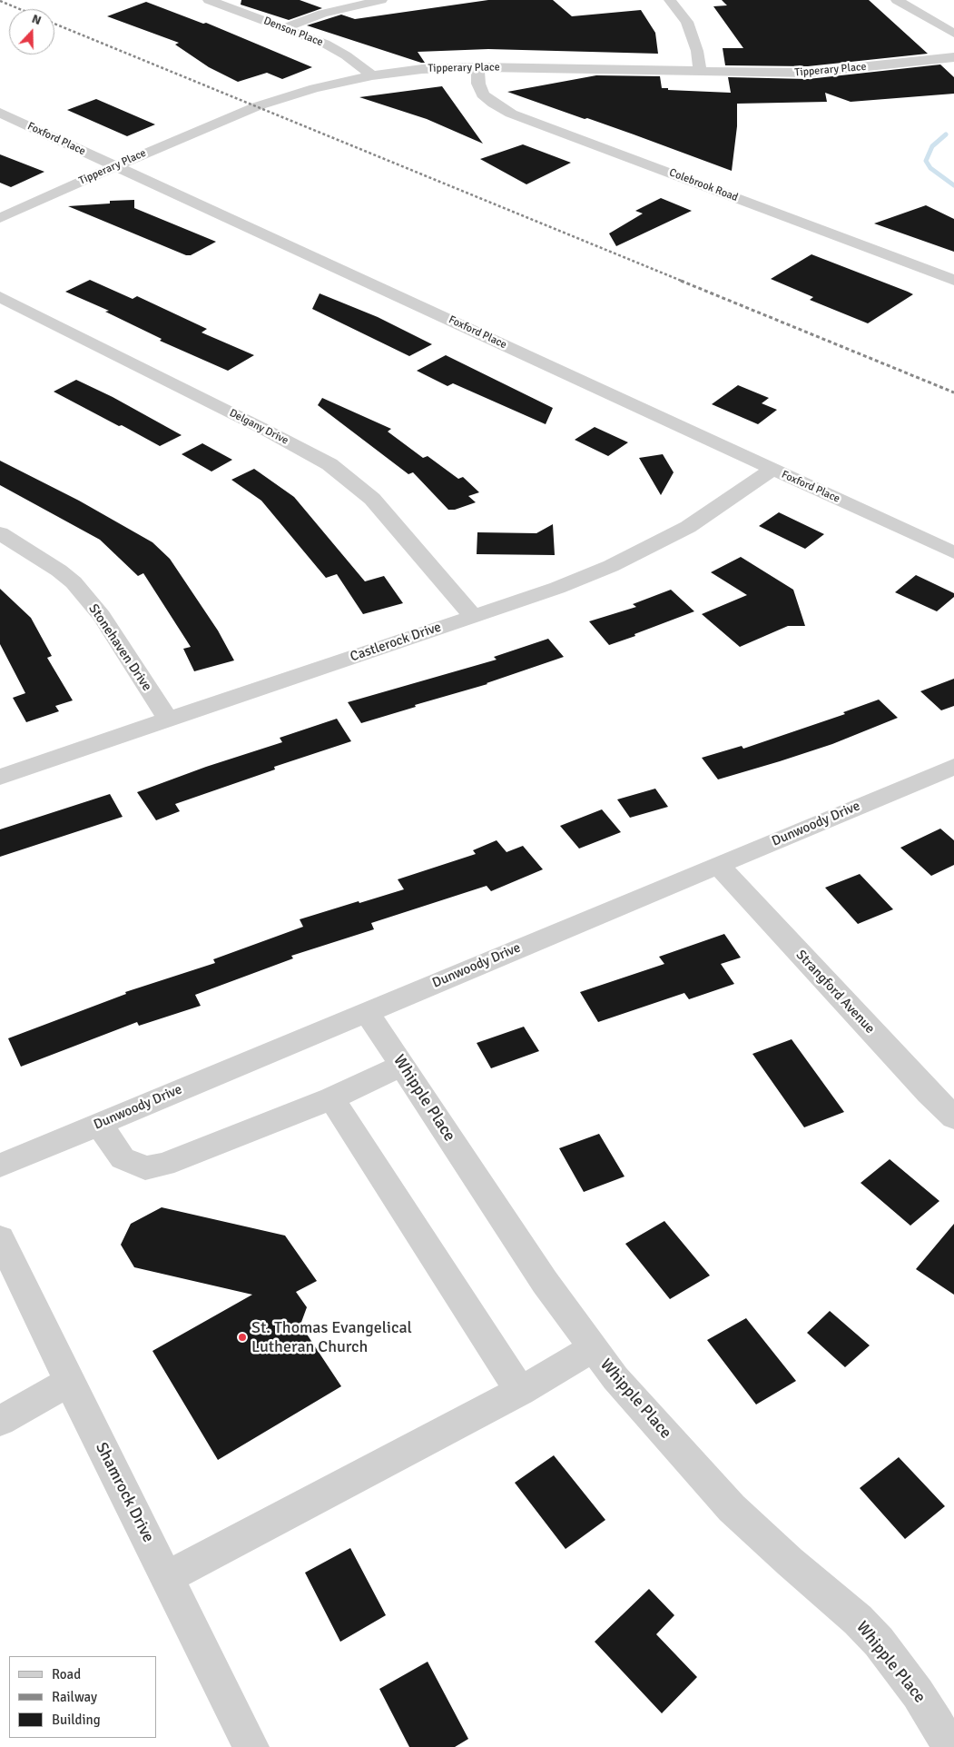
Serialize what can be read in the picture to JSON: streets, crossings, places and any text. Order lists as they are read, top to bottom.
{
  "streets": {
    "street": [
      "Denson Place",
      "Tipperary Place",
      "Foxford Place",
      "Colebrook Road",
      "Delgany Drive",
      "Castlerock Drive",
      "Stonehaven Drive",
      "Dunwoody Drive",
      "Strangford Avenue",
      "Whipple Place",
      "Shamrock Drive"
    ]
  },
  "crossings": [
    ["Denson Place", "Tipperary Place"],
    ["Tipperary Place", "Foxford Place"],
    ["Tipperary Place", "Colebrook Road"],
    ["Foxford Place", "Castlerock Drive"],
    ["Delgany Drive", "Castlerock Drive"],
    ["Castlerock Drive", "Stonehaven Drive"],
    ["Dunwoody Drive", "Strangford Avenue"],
    ["Dunwoody Drive", "Whipple Place"]
  ],
  "places": ["St. Thomas Evangelical Lutheran Church"],
  "legend": ["Road", "Railway", "Building"],
  "north": "top"
}
